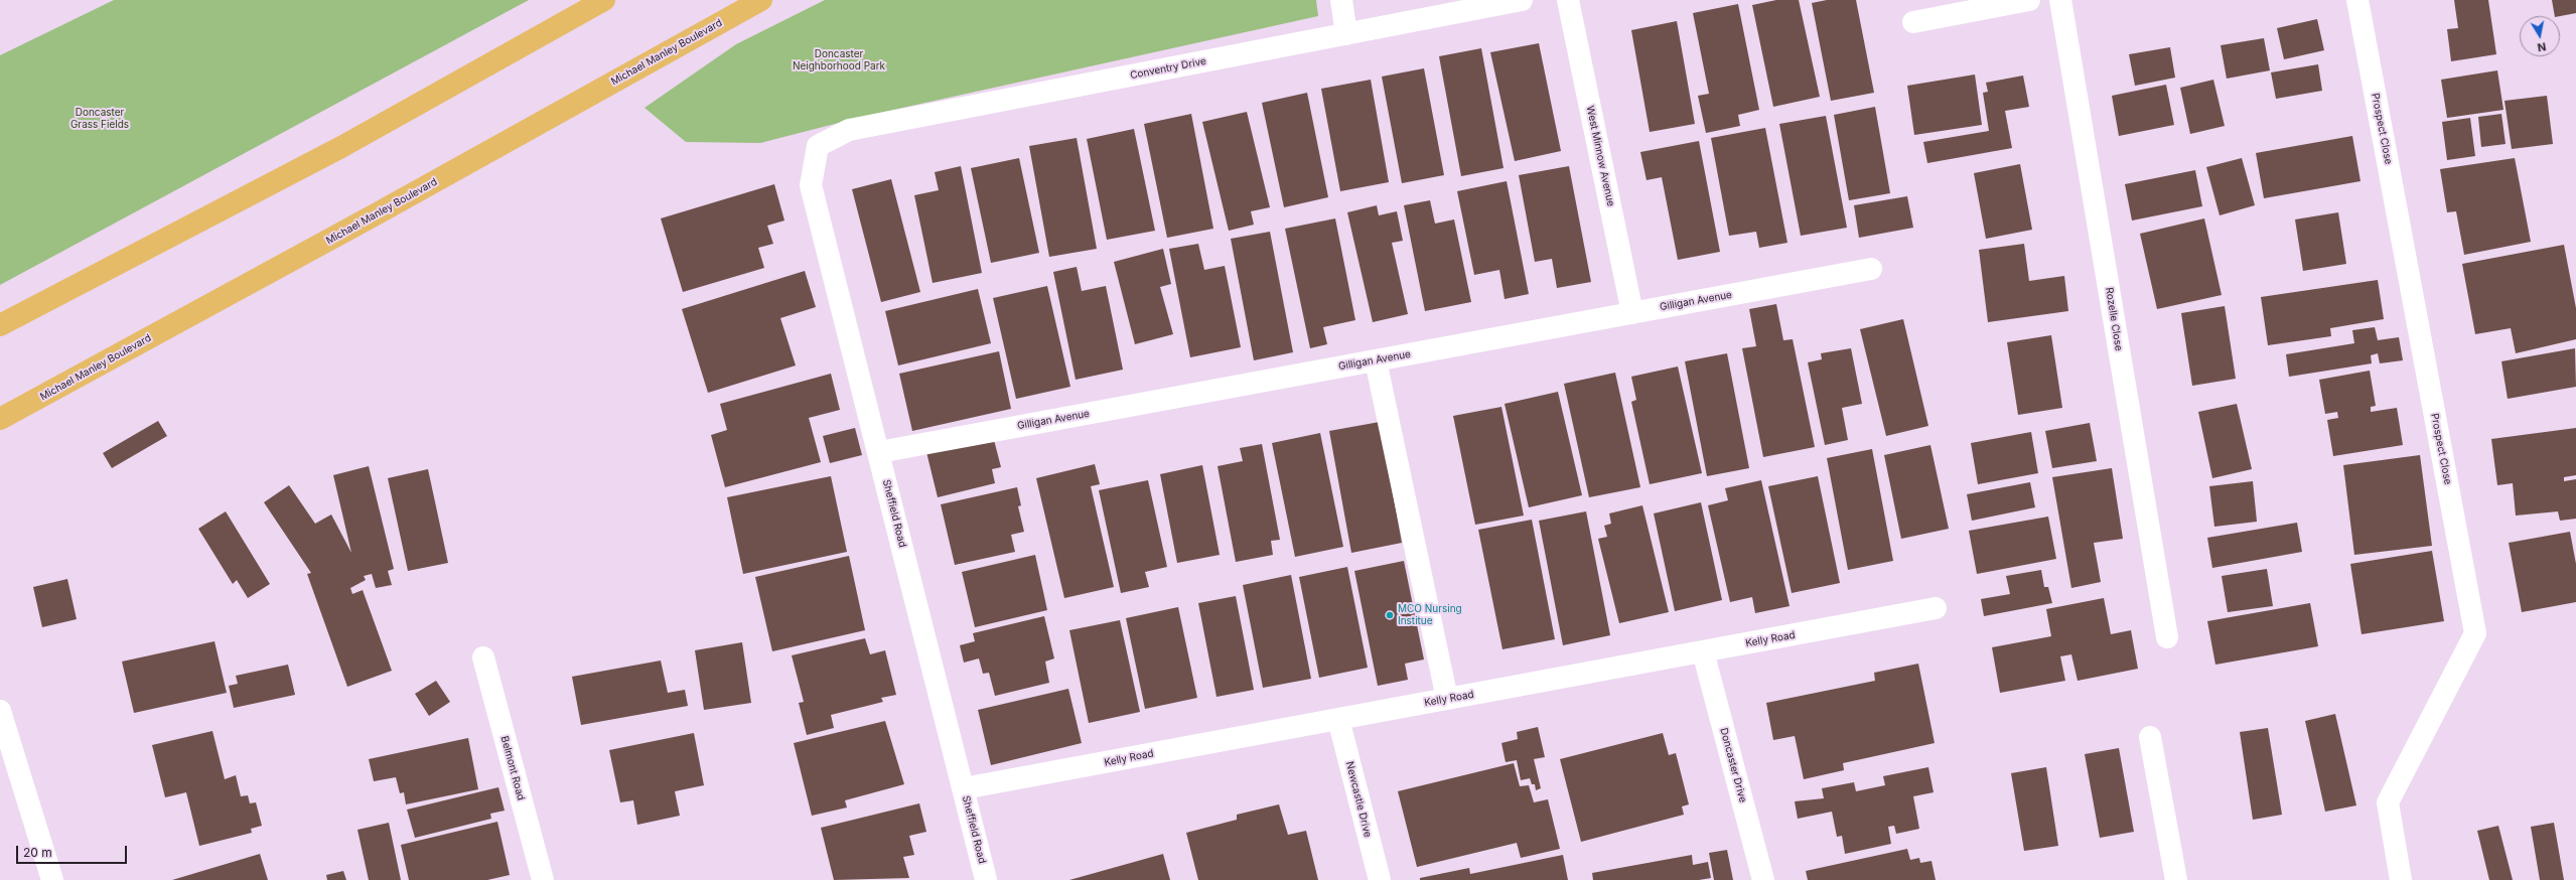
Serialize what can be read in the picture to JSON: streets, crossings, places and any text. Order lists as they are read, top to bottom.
{
  "streets": {
    "highway": ["Michael Manley Boulevard"],
    "street": [
      "Conventry Drive",
      "Prospect Close",
      "West Minnow Avenue",
      "Gilligan Avenue",
      "Rozelle Close",
      "Sheffield Road",
      "Kelly Road",
      "Doncaster Drive",
      "Belmont Road",
      "Newcastle Drive"
    ]
  },
  "crossings": [
    ["Conventry Drive", "Sheffield Road"],
    ["West Minnow Avenue", "Gilligan Avenue"],
    ["Gilligan Avenue", "Sheffield Road"],
    ["Sheffield Road", "Kelly Road"],
    ["Kelly Road", "Doncaster Drive"],
    ["Kelly Road", "Newcastle Drive"]
  ],
  "parks": ["Doncaster Neighborhood Park", "Doncaster Grass Fields"],
  "places": ["MCO Nursing Institue"],
  "scale_bar": "20 m",
  "north": "bottom"
}
